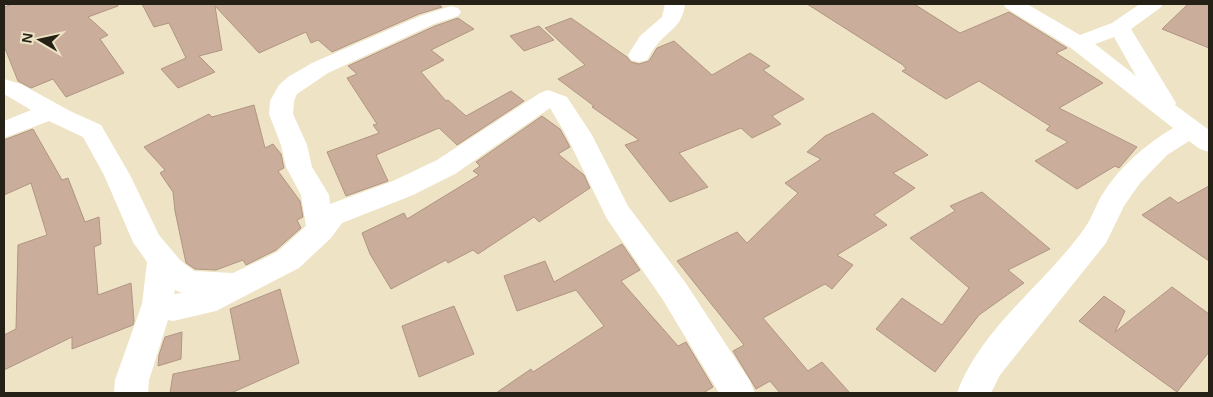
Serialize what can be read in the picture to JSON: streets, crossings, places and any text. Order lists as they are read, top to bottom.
{
  "north": "left"
}
